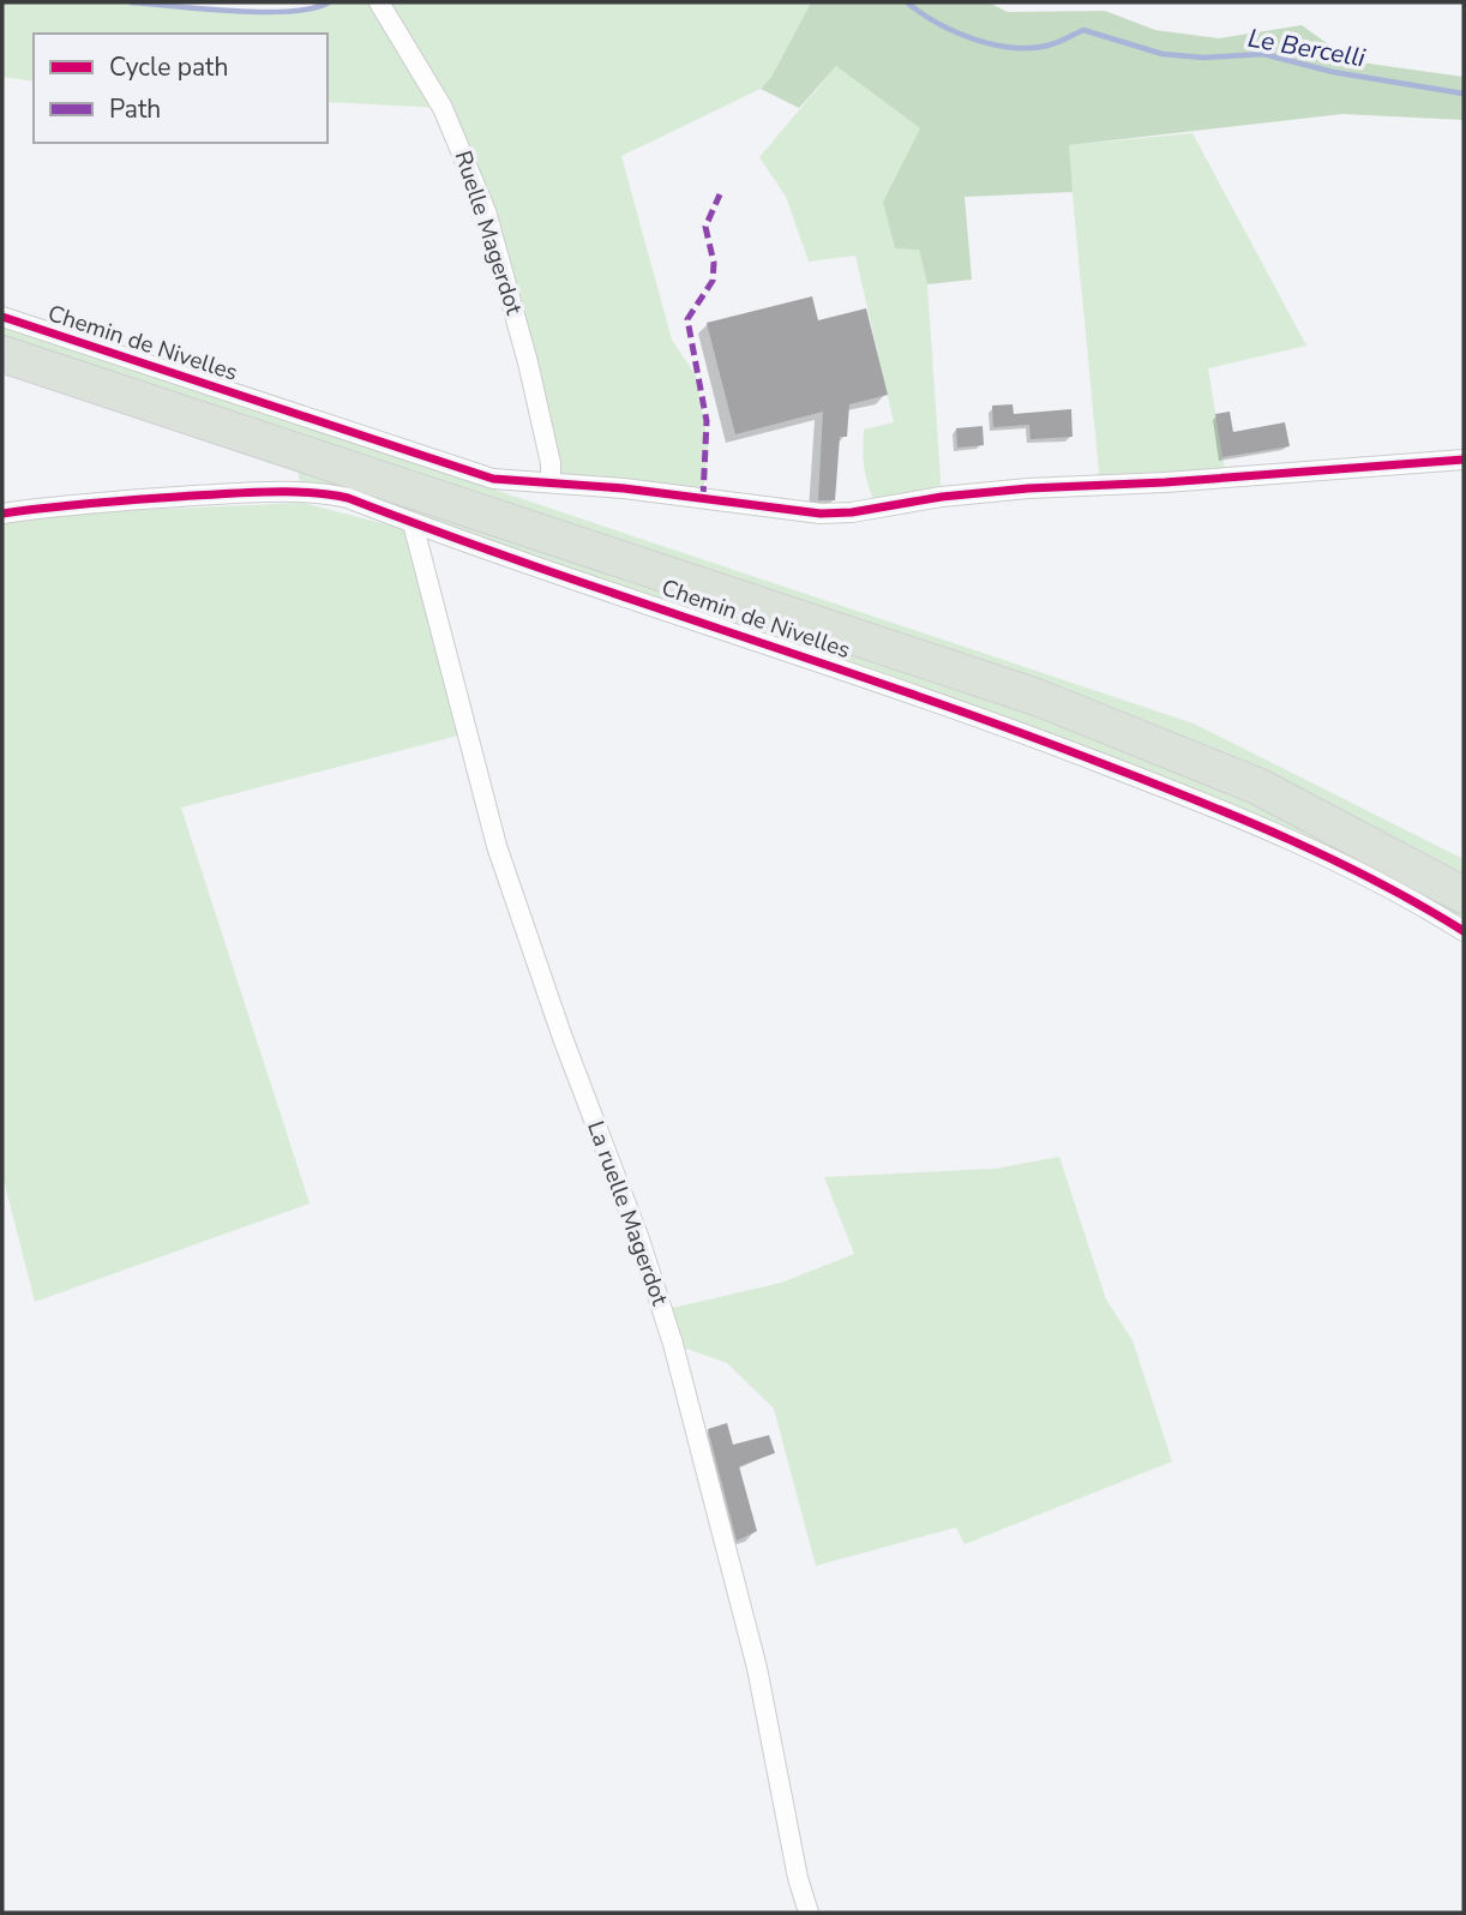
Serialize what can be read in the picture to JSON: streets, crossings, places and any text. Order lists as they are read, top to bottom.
{
  "streets": {
    "street": ["Ruelle Magerdot", "Chemin de Nivelles", "La ruelle Magerdot"]
  },
  "crossings": [
    ["Ruelle Magerdot", "Chemin de Nivelles"],
    ["Chemin de Nivelles", "La ruelle Magerdot"]
  ],
  "water": ["Le Bercelli"],
  "legend": ["Cycle path", "Path"]
}
